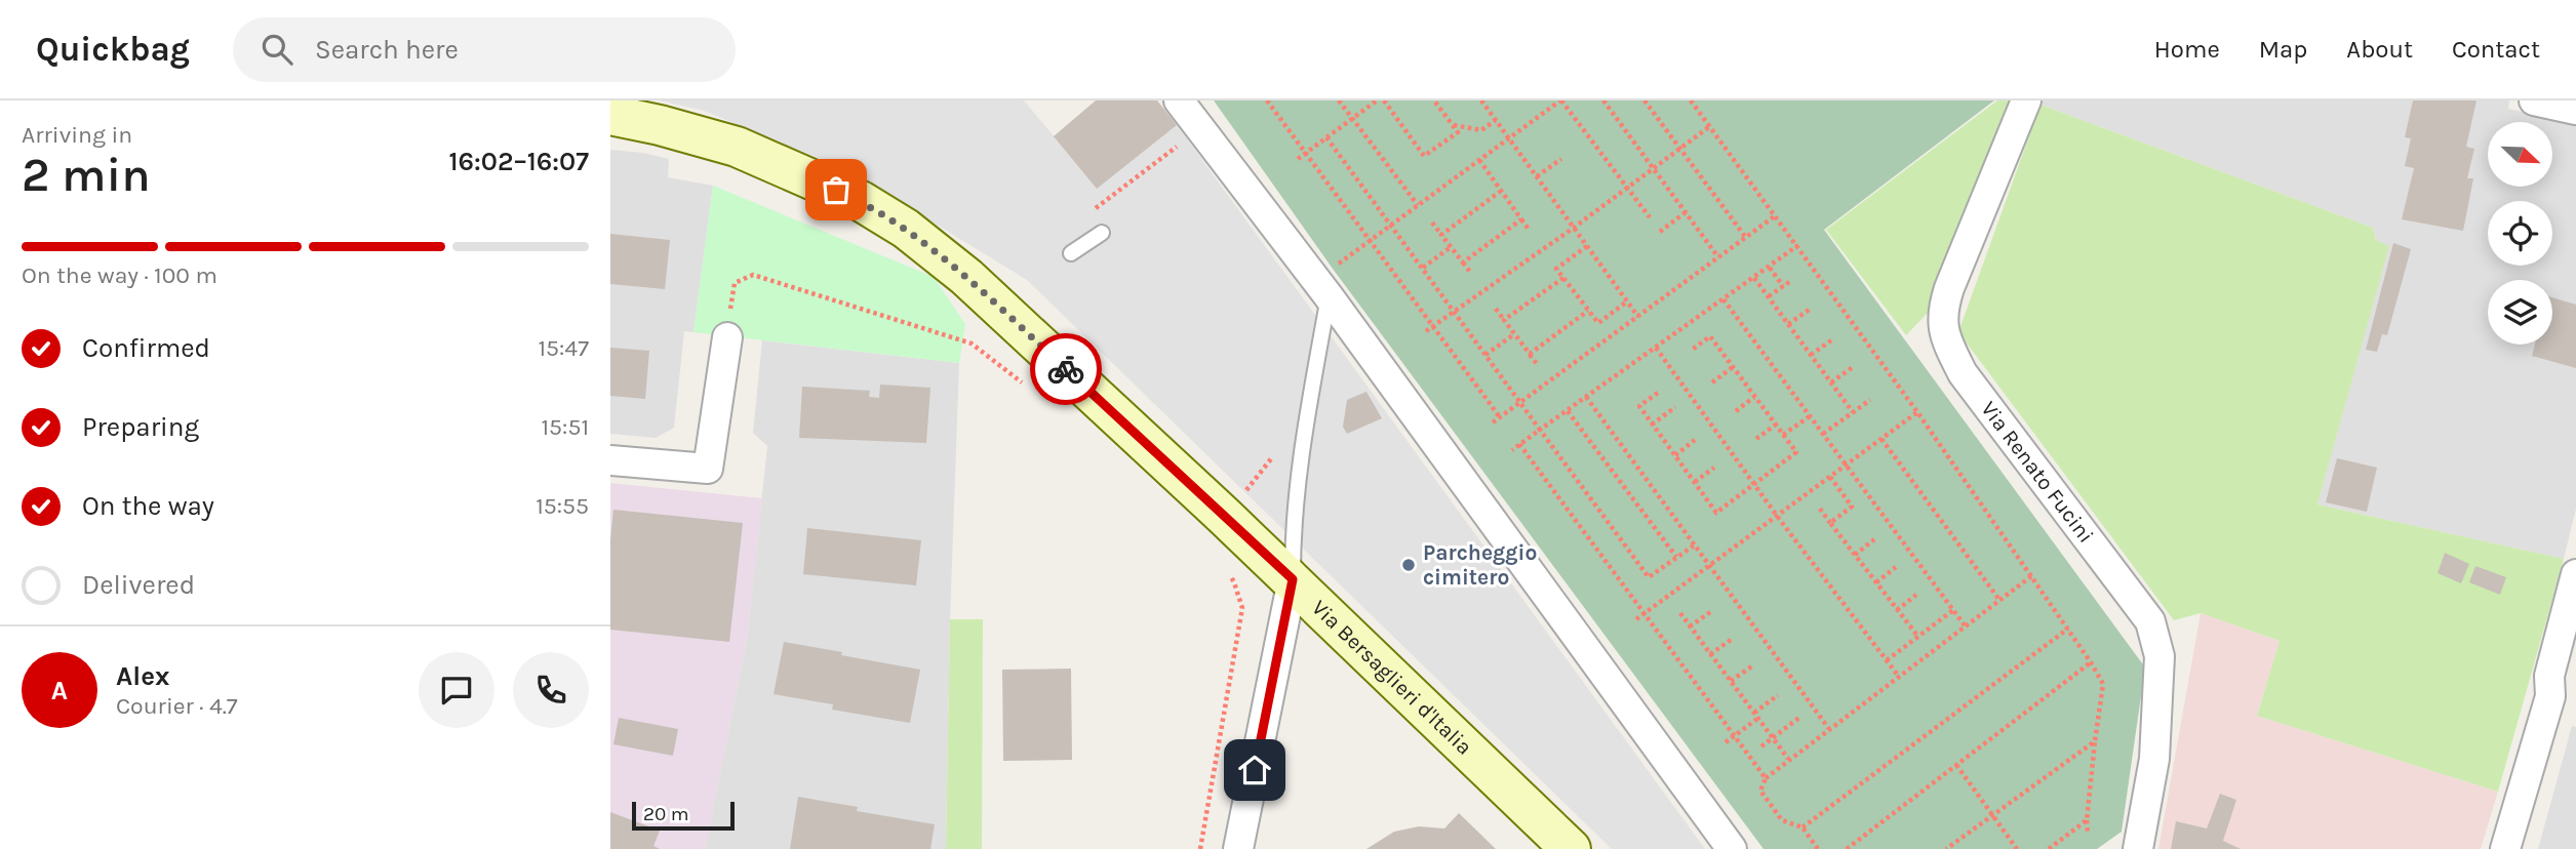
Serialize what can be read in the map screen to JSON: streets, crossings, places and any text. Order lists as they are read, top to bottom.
{
  "streets": {
    "street": ["Via Renato Fucini", "Via Bersaglieri d'Italia"]
  },
  "places": ["Parcheggio cimitero"],
  "scale_bar": "20 m",
  "north": "bottom right",
  "page": {
    "header": "Quickbag",
    "search": "Search here",
    "nav": [
      "Home",
      "Map",
      "About",
      "Contact"
    ],
    "heading": ["2 min", "Arriving in", "16:02–16:07"],
    "panel": ["Alex", "Courier · 4.7"],
    "bar": "On the way · 100 m",
    "list": [
      ["Confirmed", "15:47"],
      ["Preparing", "15:51"],
      ["On the way", "15:55"],
      "Delivered"
    ],
    "round": "A",
    "scale": "20 m"
  }
}
